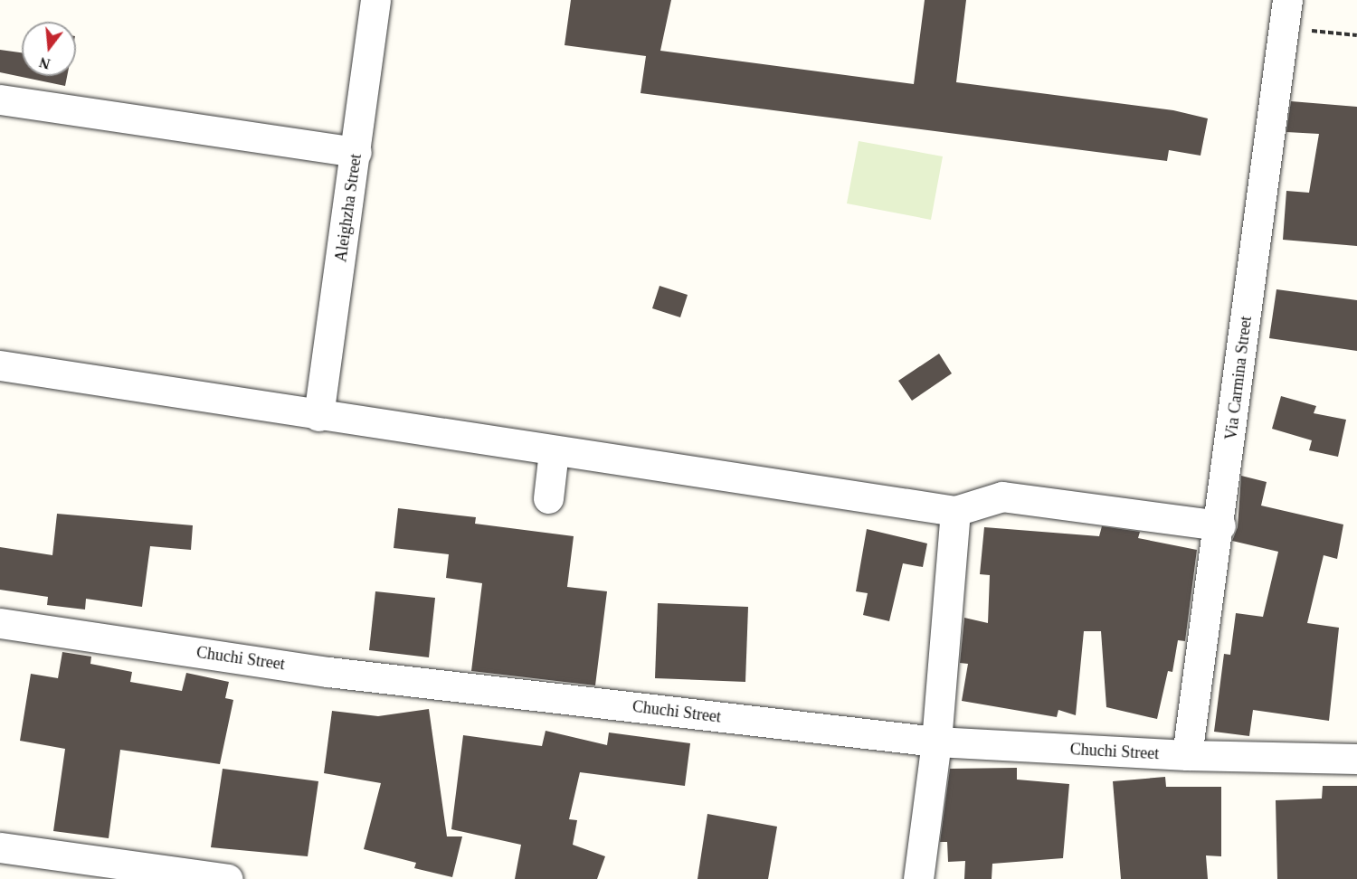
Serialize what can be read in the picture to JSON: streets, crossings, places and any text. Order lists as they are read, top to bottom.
{
  "streets": {
    "street": ["Aleighzha Street", "Via Carmina Street", "Chuchi Street"]
  },
  "crossings": [
    ["Via Carmina Street", "Chuchi Street"]
  ],
  "north": "bottom"
}
